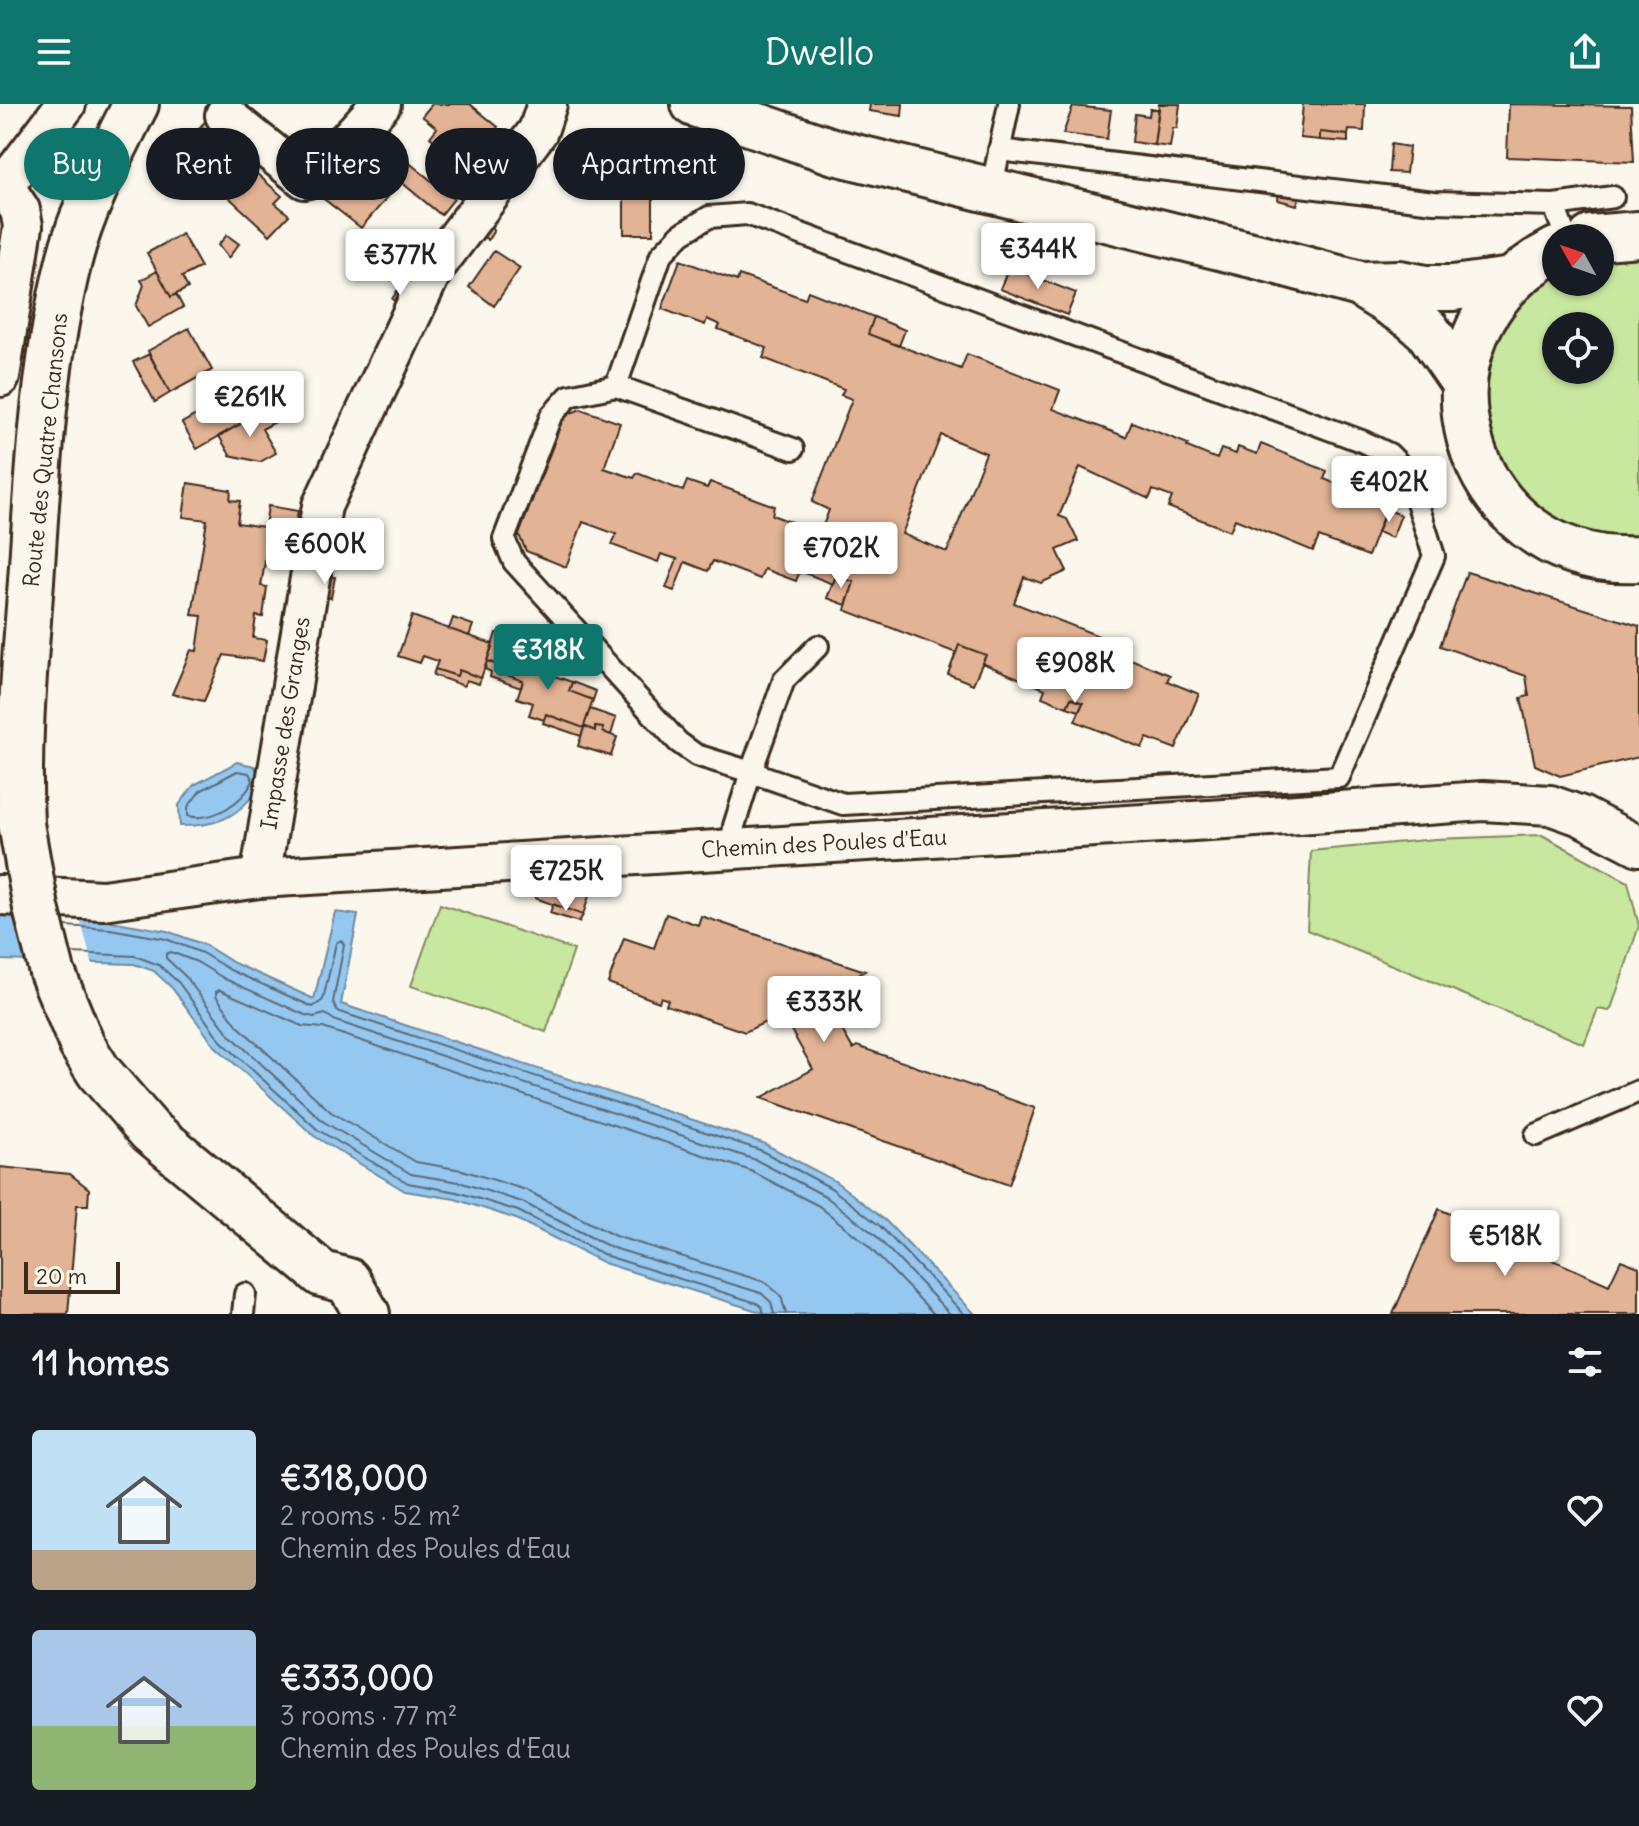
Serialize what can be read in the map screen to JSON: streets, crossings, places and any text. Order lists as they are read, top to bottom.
{
  "streets": {
    "main road": ["Route des Quatre Chansons"],
    "street": ["Impasse des Granges", "Chemin des Poules d'Eau"]
  },
  "crossings": [
    ["Impasse des Granges", "Chemin des Poules d'Eau"]
  ],
  "scale_bar": "20 m",
  "north": "top left",
  "page": {
    "header": "Dwello",
    "chip": [
      "Buy",
      "Rent",
      "Filters",
      "New",
      "Apartment"
    ],
    "price": [
      "€344K",
      "€377K",
      "€261K",
      "€402K",
      "€600K",
      "€702K",
      "€318K",
      "€908K",
      "€725K",
      "€333K",
      "€518K"
    ],
    "scale": "20 m",
    "heading": "11 homes",
    "list": [
      {
        "name": "€318,000",
        "note": "2 rooms · 52 m² · Chemin des Poules d'Eau"
      },
      {
        "name": "€333,000",
        "note": "3 rooms · 77 m² · Chemin des Poules d'Eau"
      }
    ]
  }
}
